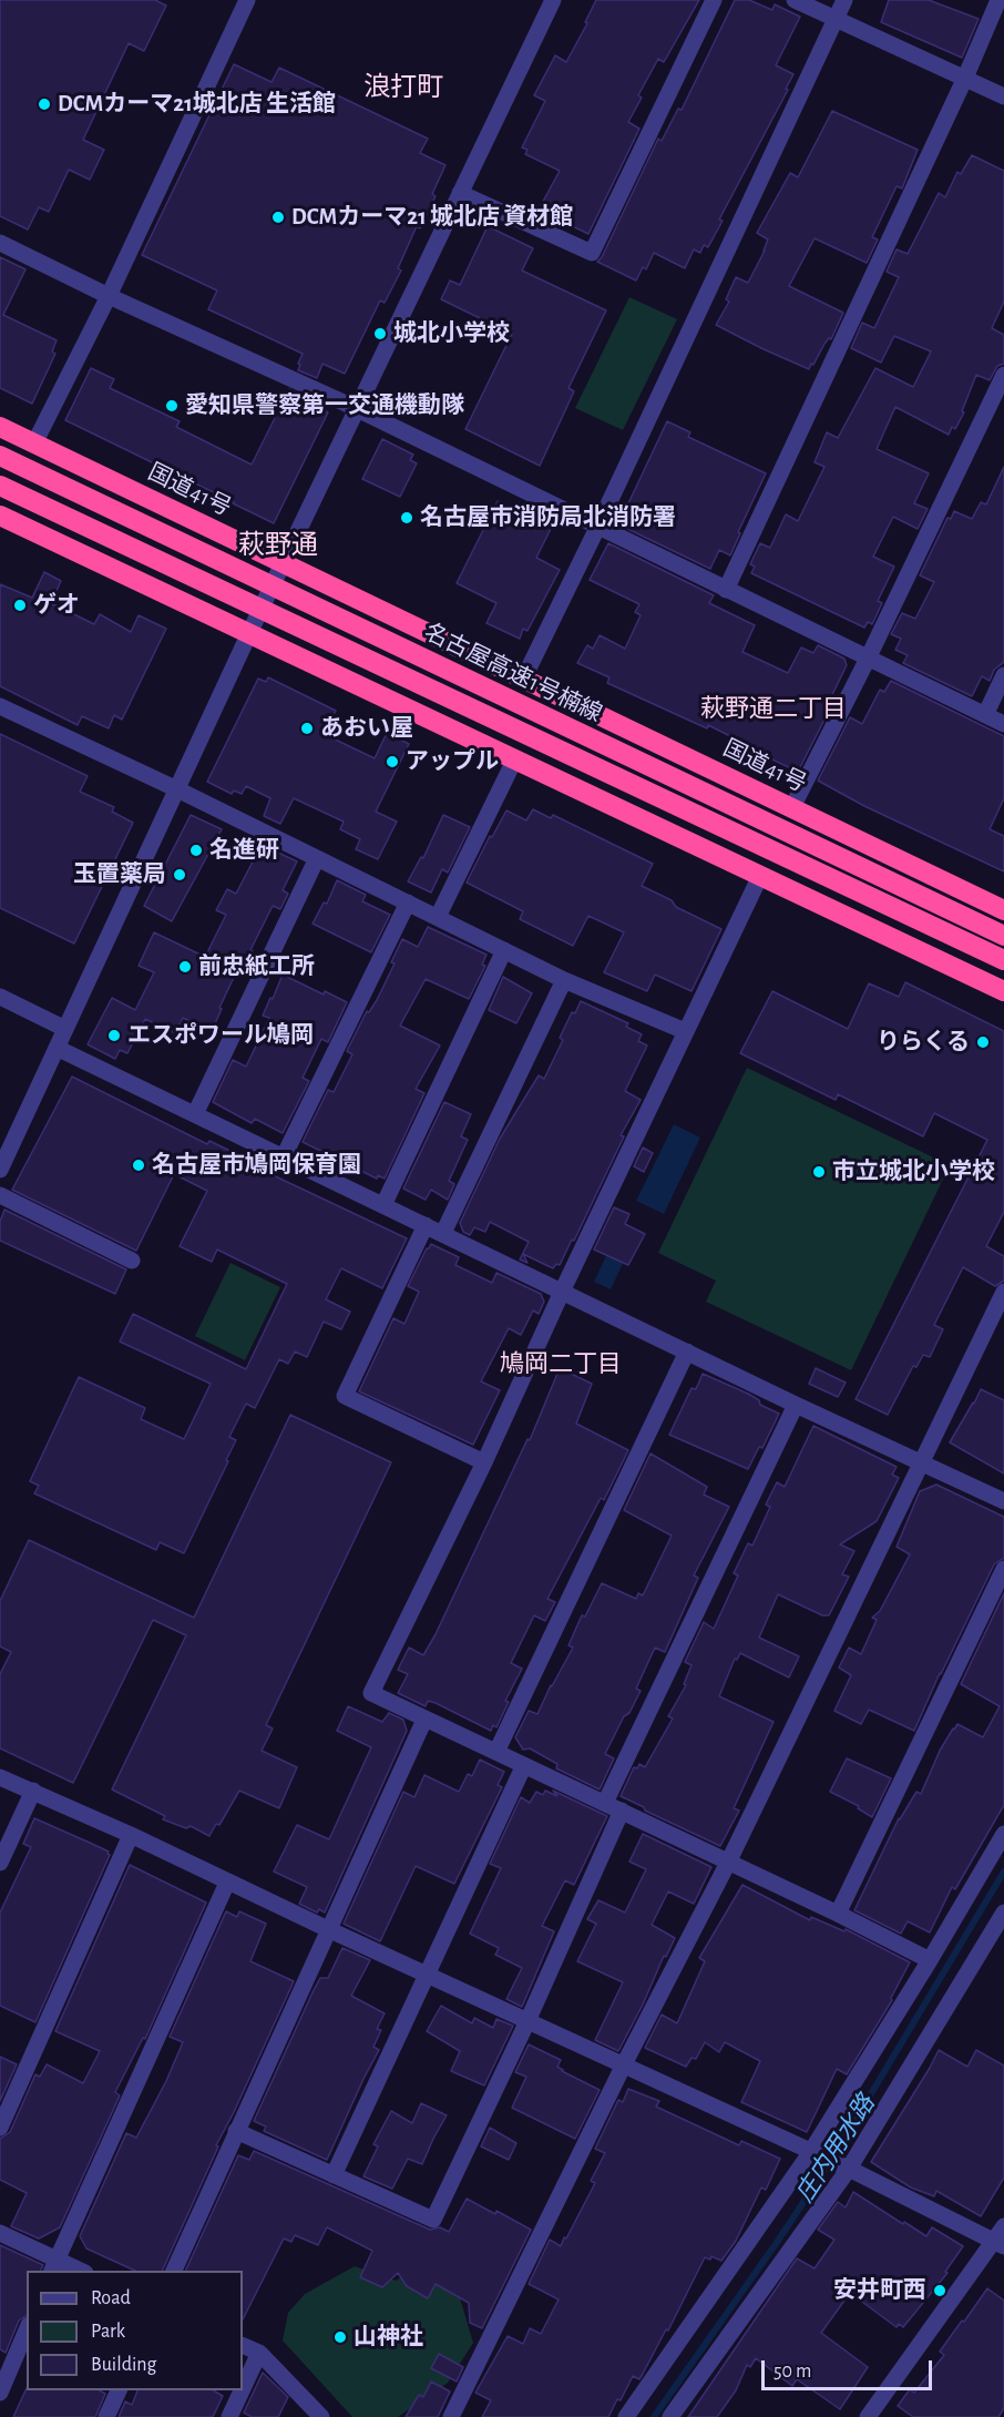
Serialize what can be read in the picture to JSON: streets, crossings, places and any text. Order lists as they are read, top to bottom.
{
  "streets": {
    "highway": ["国道41号", "名古屋高速1号楠線"]
  },
  "districts": [
    "浪打町",
    "萩野通",
    "萩野通二丁目",
    "鳩岡二丁目"
  ],
  "water": ["庄内用水路"],
  "places": [
    "DCMカーマ21城北店 生活館",
    "DCMカーマ21 城北店 資材館",
    "城北小学校",
    "愛知県警察第一交通機動隊",
    "名古屋市消防局北消防署",
    "ゲオ",
    "あおい屋",
    "アップル",
    "名進研",
    "玉置薬局",
    "前忠紙工所",
    "エスポワール鳩岡",
    "りらくる",
    "名古屋市鳩岡保育園",
    "市立城北小学校",
    "安井町西",
    "山神社"
  ],
  "legend": ["Road", "Park", "Building"],
  "scale_bar": "50 m"
}
